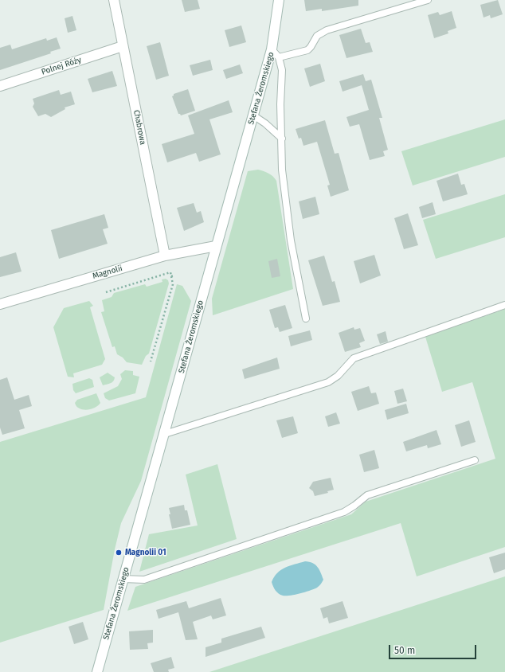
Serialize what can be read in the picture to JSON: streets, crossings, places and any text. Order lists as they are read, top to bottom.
{
  "streets": {
    "street": [
      "Polnej Róży",
      "Stefana Żeromskiego",
      "Chabrowa",
      "Magnolii"
    ]
  },
  "crossings": [
    ["Polnej Róży", "Chabrowa"],
    ["Stefana Żeromskiego", "Magnolii"],
    ["Chabrowa", "Magnolii"]
  ],
  "places": ["Magnolii 01"],
  "scale_bar": "50 m"
}
